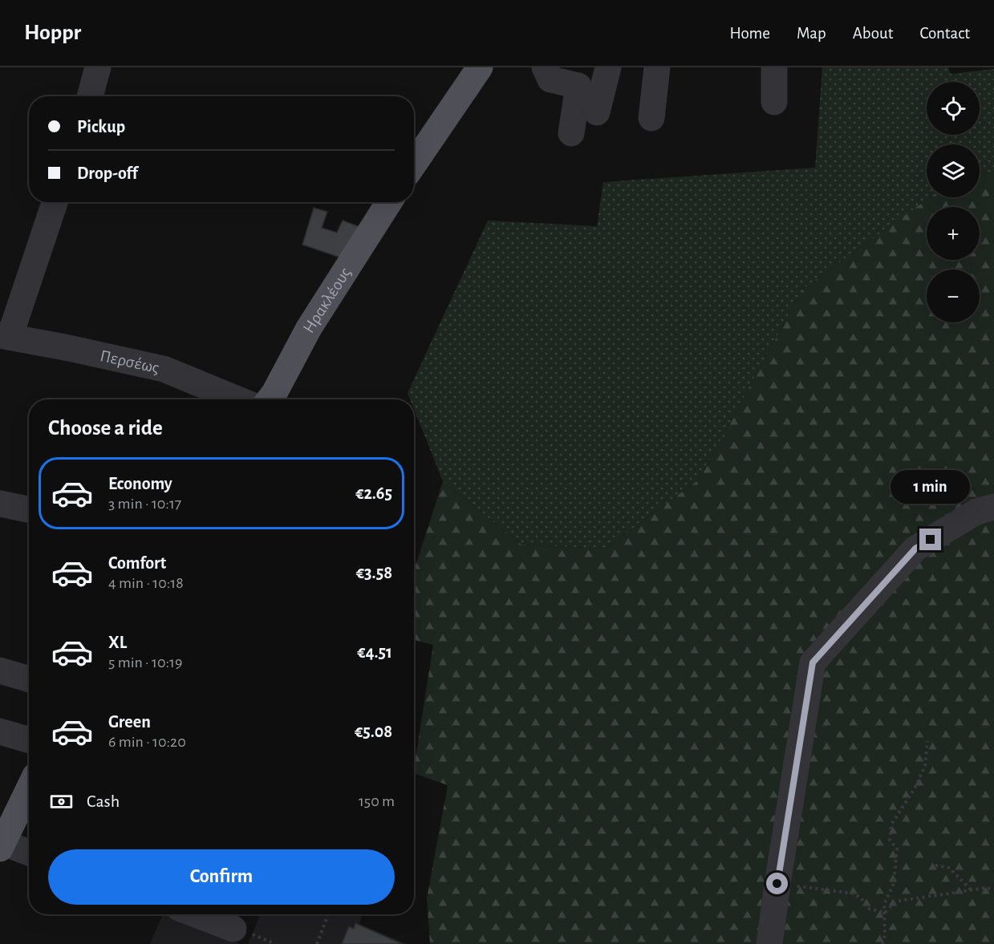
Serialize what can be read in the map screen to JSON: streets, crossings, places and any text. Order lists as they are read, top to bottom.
{
  "streets": {
    "main road": ["Ηρακλέους"],
    "street": ["Περσέως"]
  },
  "page": {
    "header": "Hoppr",
    "nav": [
      "Home",
      "Map",
      "About",
      "Contact"
    ],
    "map_buttons": ["+", "−"],
    "banner": ["Pickup", "Drop-off"],
    "heading": "Choose a ride",
    "list": [
      {
        "name": "Economy",
        "note": "3 min · 10:17",
        "value": "€2.65"
      },
      {
        "name": "Comfort",
        "note": "4 min · 10:18",
        "value": "€3.58"
      },
      {
        "name": "XL",
        "note": "5 min · 10:19",
        "value": "€4.51"
      },
      {
        "name": "Green",
        "note": "6 min · 10:20",
        "value": "€5.08"
      }
    ],
    "bubble": "1 min",
    "pay": ["Cash", "150 m"],
    "buttons": "Confirm"
  }
}
